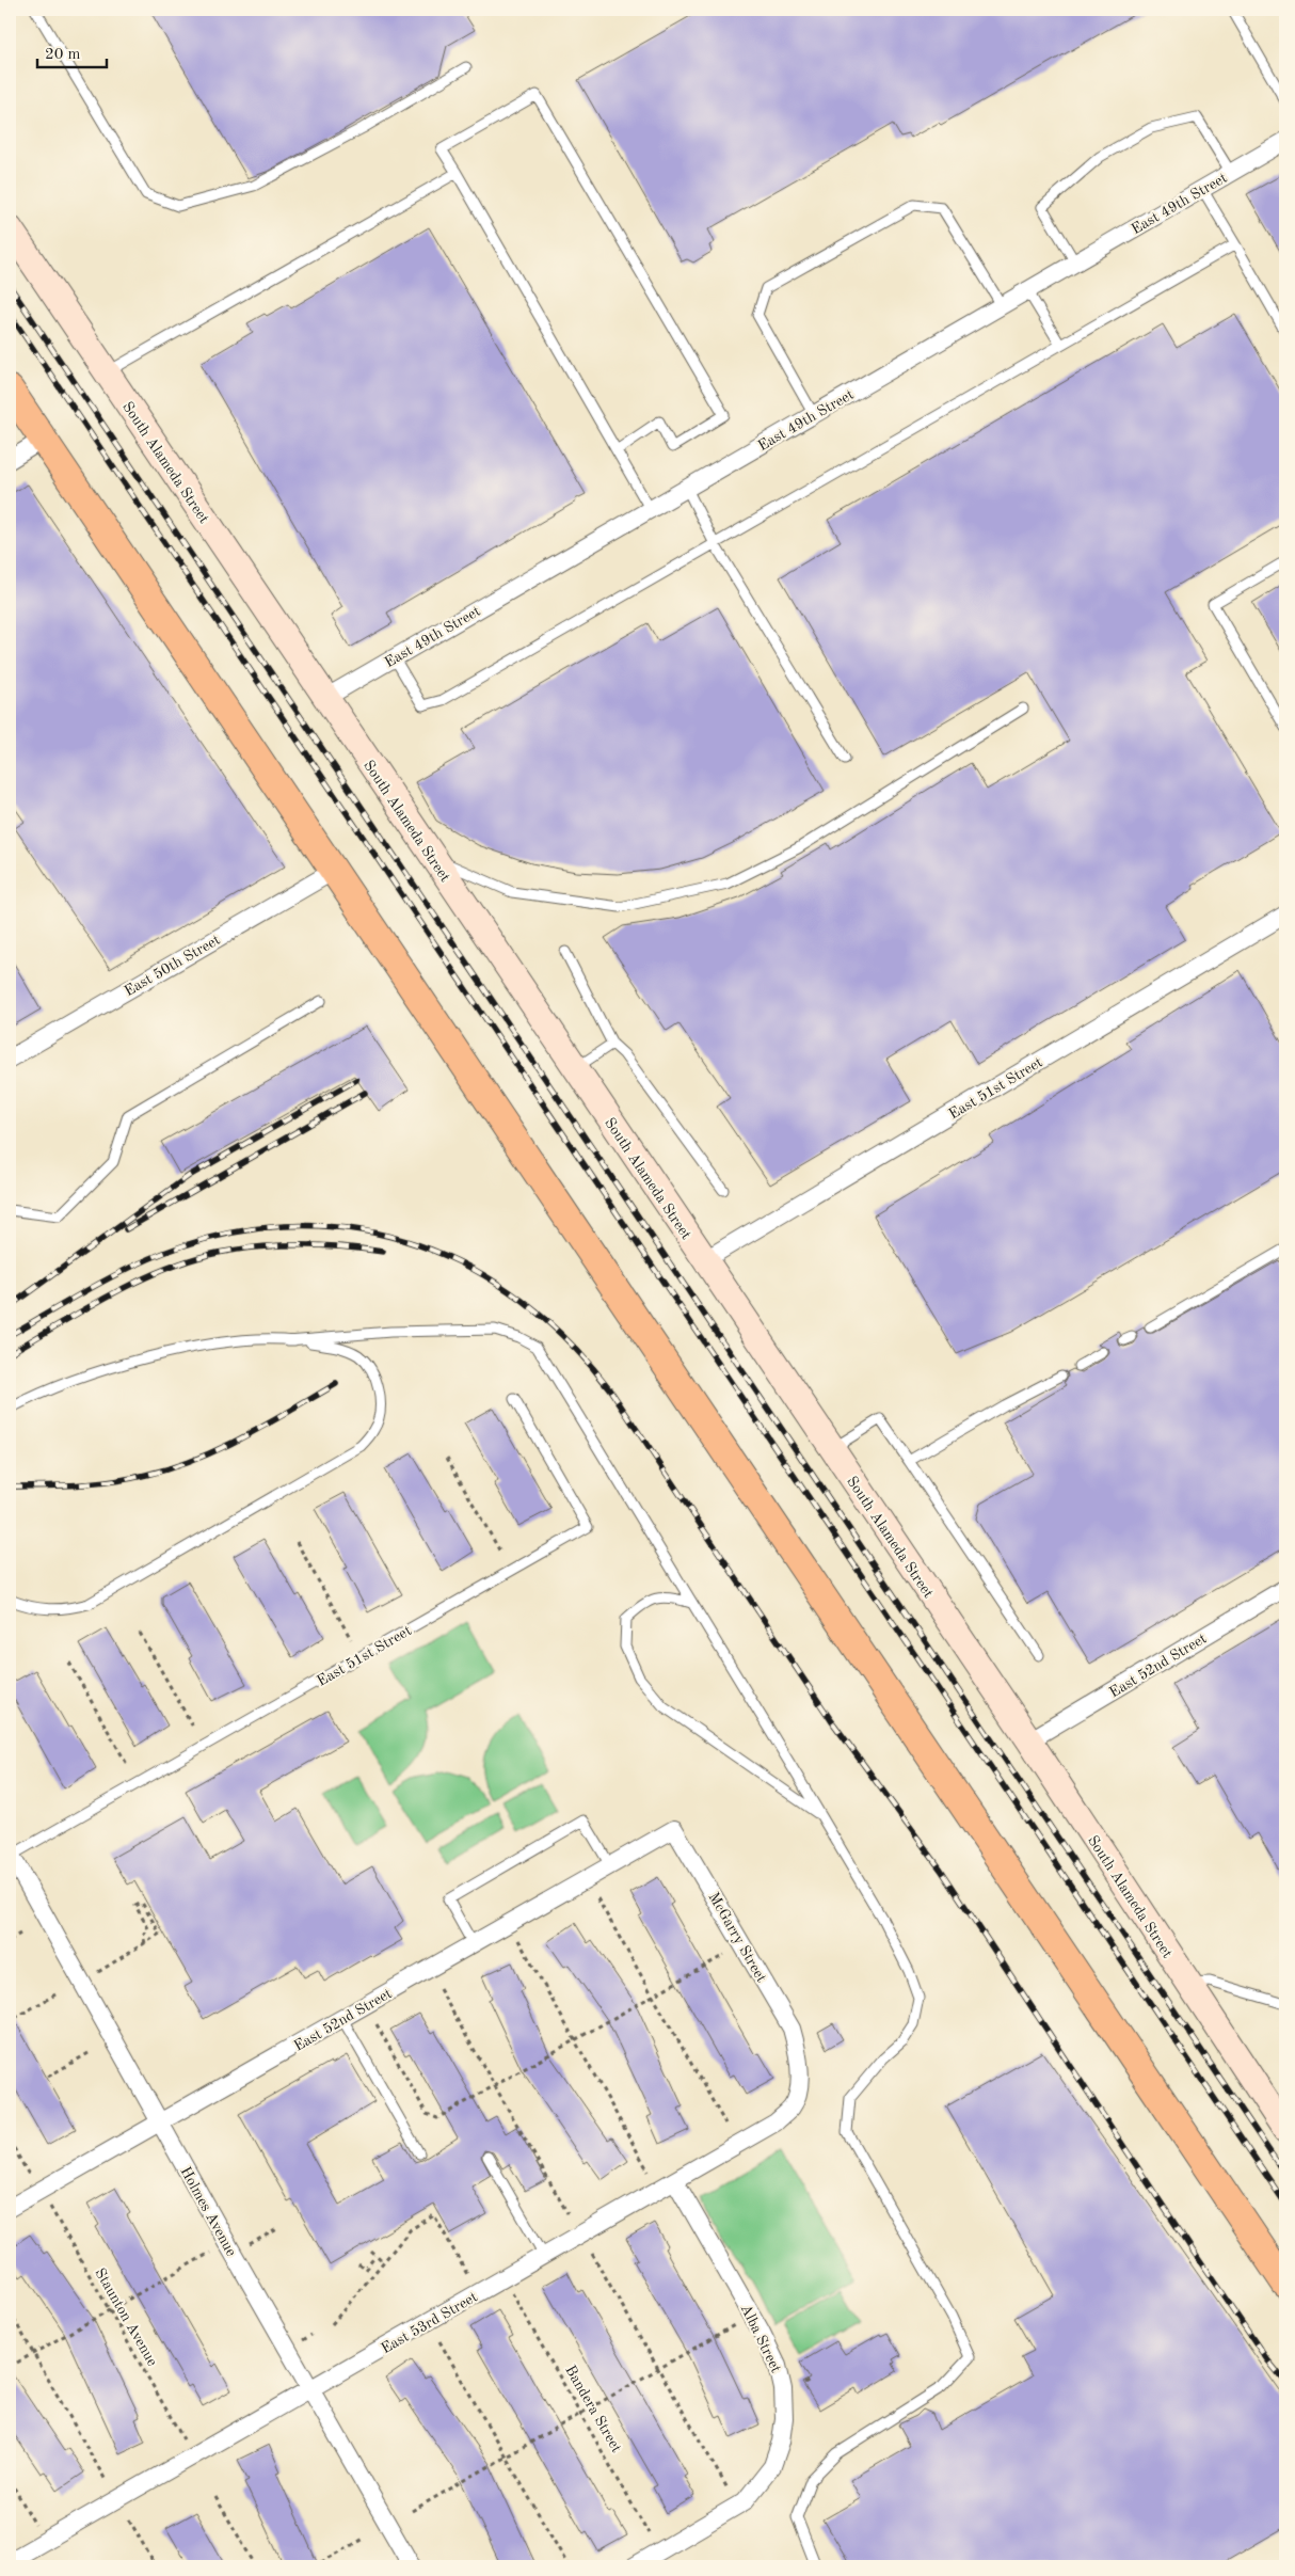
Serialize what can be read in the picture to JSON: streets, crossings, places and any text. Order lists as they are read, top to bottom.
{
  "streets": {
    "street": [
      "East 49th Street",
      "South Alameda Street",
      "East 50th Street",
      "East 51st Street",
      "East 52nd Street",
      "McGarry Street",
      "Holmes Avenue",
      "East 53rd Street",
      "Alba Street"
    ],
    "path": ["Staunton Avenue", "Bandera Street"]
  },
  "crossings": [
    ["East 49th Street", "South Alameda Street"],
    ["South Alameda Street", "East 51st Street"],
    ["South Alameda Street", "East 52nd Street"],
    ["East 51st Street", "Holmes Avenue"],
    ["East 52nd Street", "McGarry Street"],
    ["East 52nd Street", "Holmes Avenue"],
    ["McGarry Street", "East 53rd Street"],
    ["Holmes Avenue", "East 53rd Street"],
    ["East 53rd Street", "Alba Street"]
  ],
  "scale_bar": "20 m"
}
